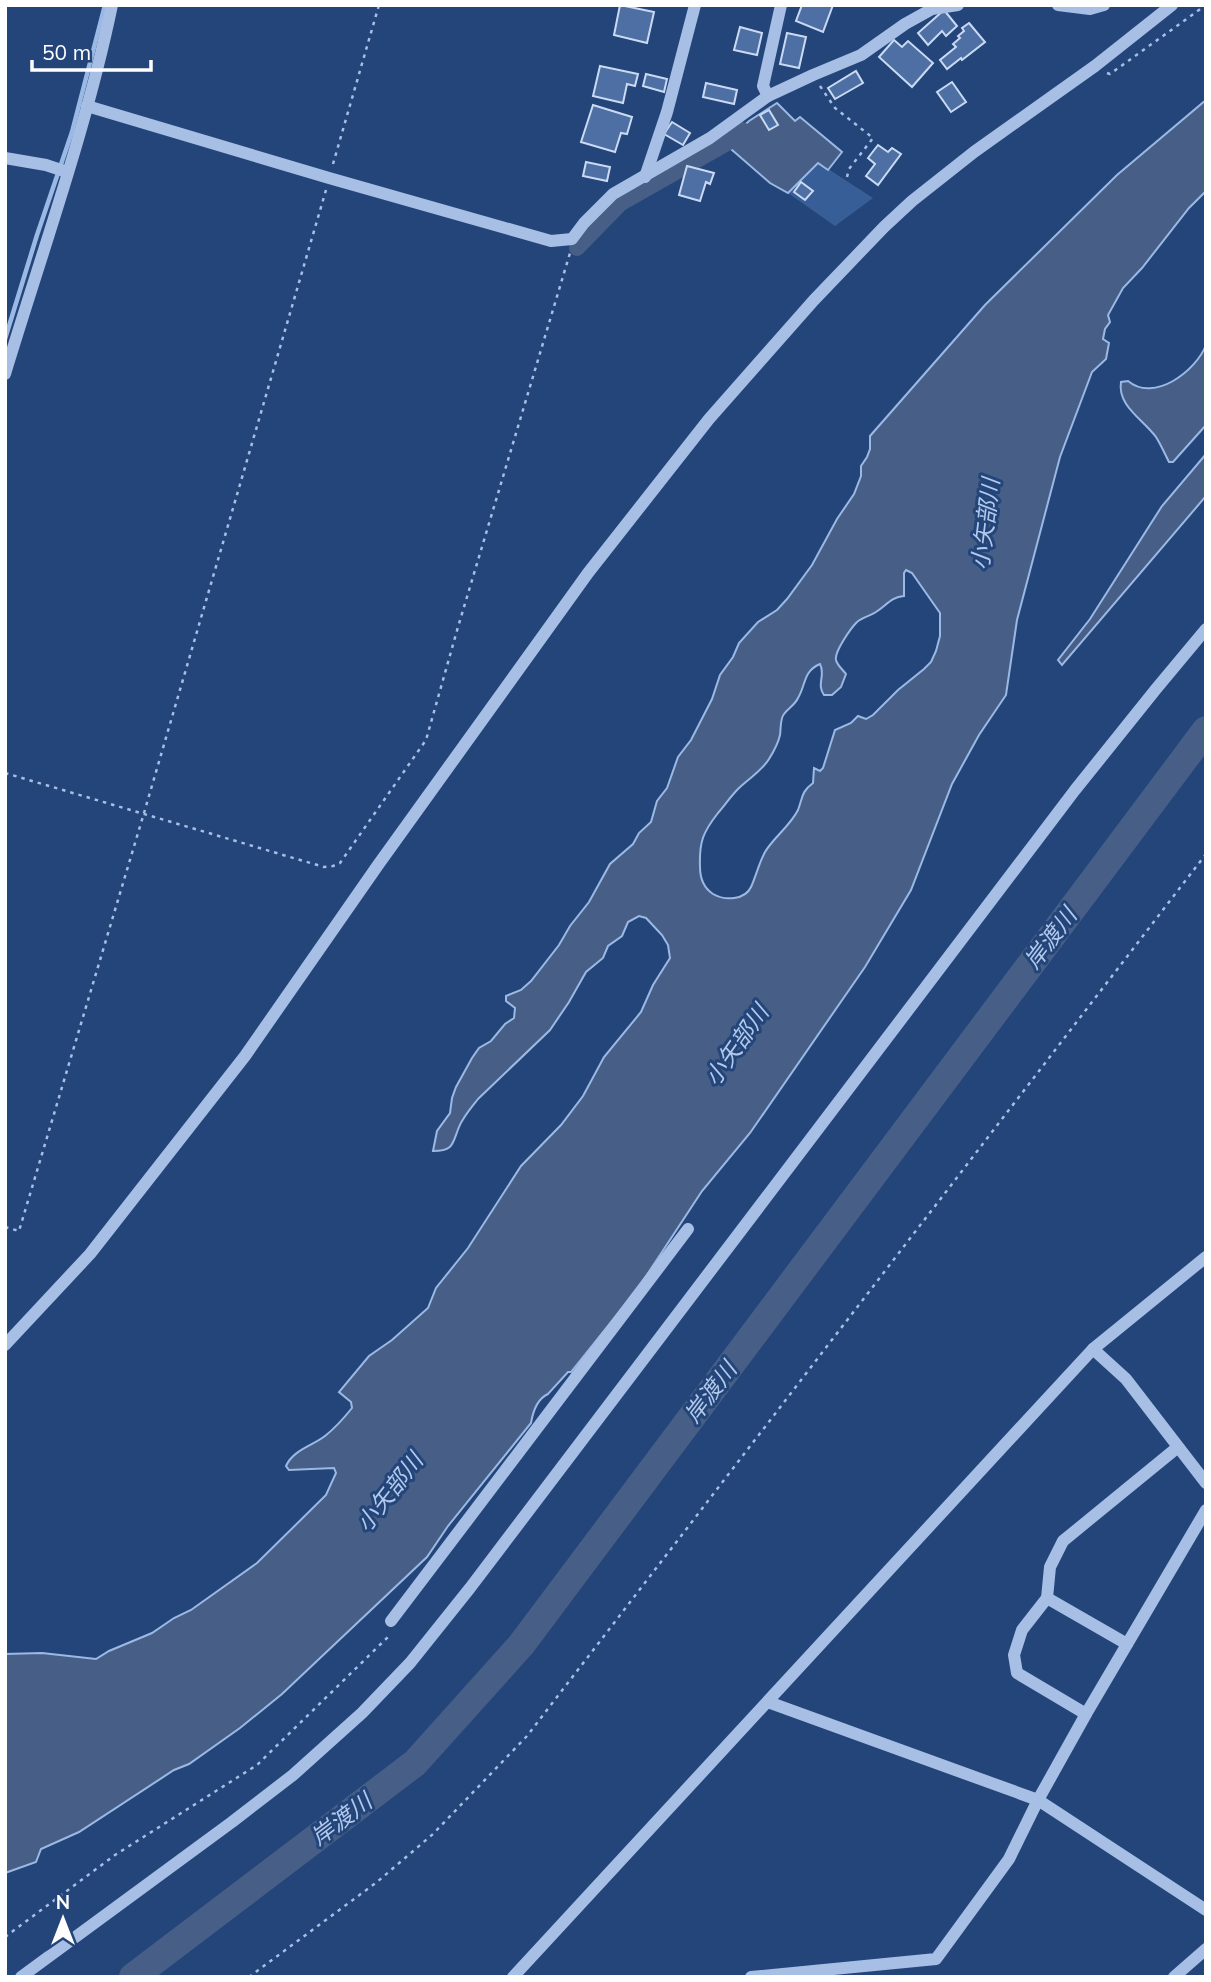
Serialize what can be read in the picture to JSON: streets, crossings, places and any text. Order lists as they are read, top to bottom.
{
  "water": ["小矢部川", "岸渡川"],
  "scale_bar": "50 m",
  "north": "top"
}
